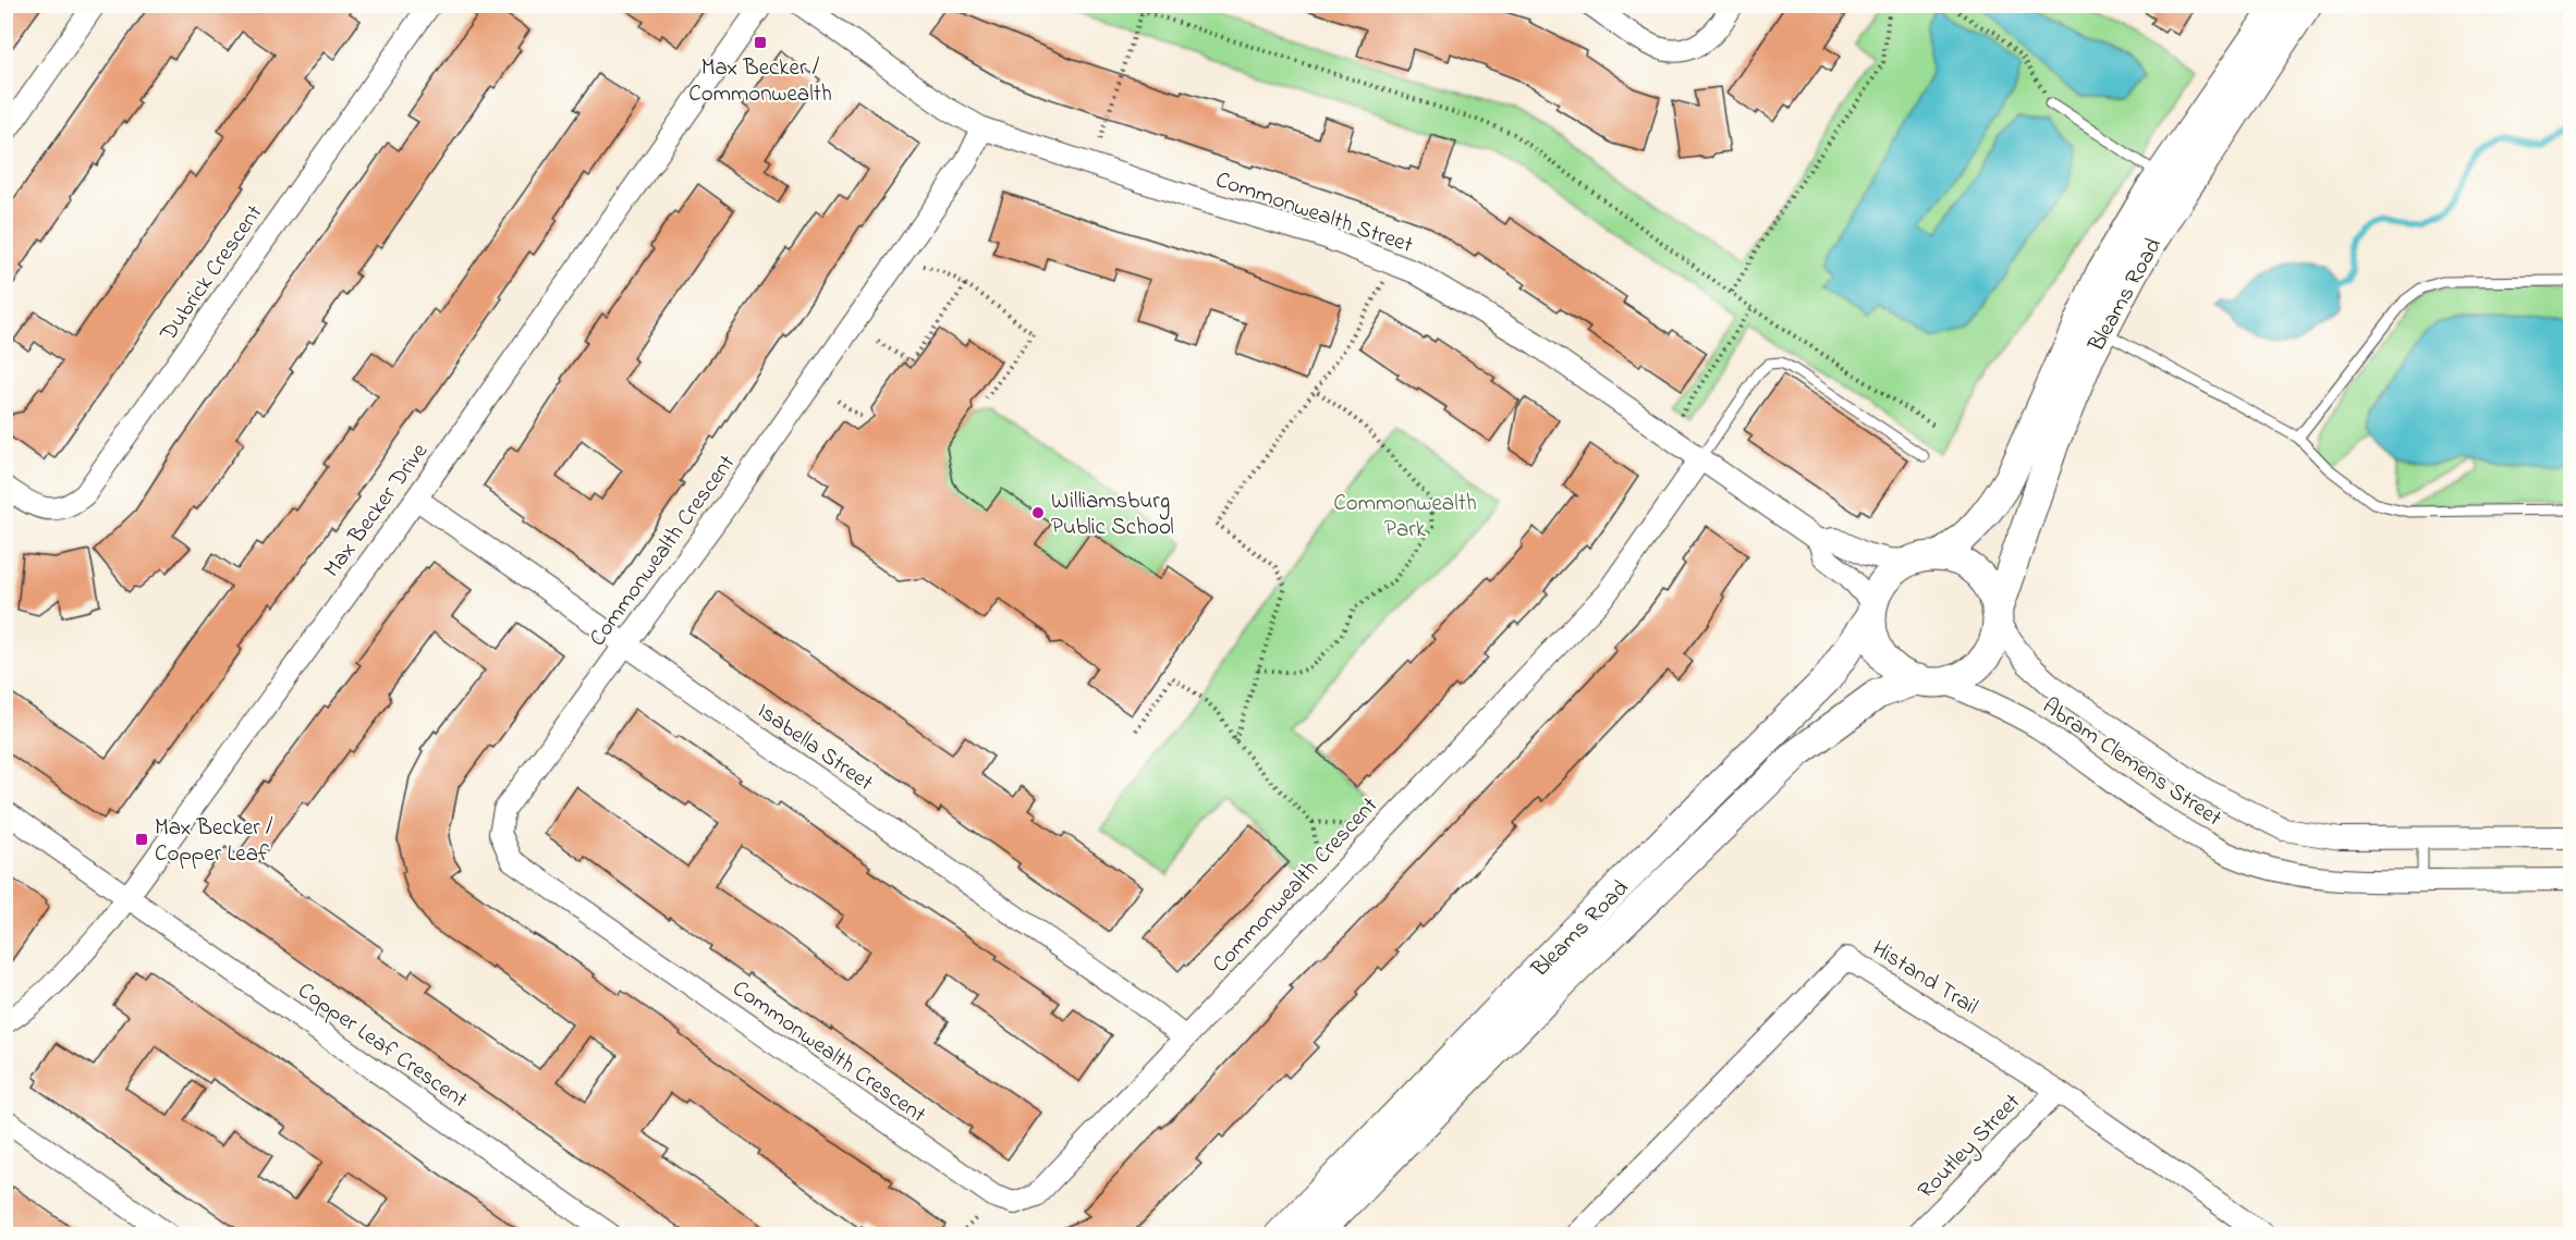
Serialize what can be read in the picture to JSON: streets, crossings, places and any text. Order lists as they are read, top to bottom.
{
  "streets": {
    "main road": ["Bleams Road"],
    "street": [
      "Commonwealth Street",
      "Dubrick Crescent",
      "Max Becker Drive",
      "Commonwealth Crescent",
      "Isabella Street",
      "Abram Clemens Street",
      "Histand Trail",
      "Copper Leaf Crescent",
      "Routley Street"
    ]
  },
  "crossings": [
    ["Commonwealth Street", "Bleams Road"],
    ["Commonwealth Street", "Commonwealth Crescent"],
    ["Commonwealth Street", "Abram Clemens Street"],
    ["Bleams Road", "Abram Clemens Street"],
    ["Max Becker Drive", "Isabella Street"],
    ["Max Becker Drive", "Copper Leaf Crescent"],
    ["Commonwealth Crescent", "Isabella Street"],
    ["Histand Trail", "Routley Street"]
  ],
  "parks": ["Commonwealth Park"],
  "places": {
    "transit": ["Max Becker / Commonwealth", "Max Becker / Copper Leaf"],
    "other": ["Williamsburg Public School"]
  }
}
